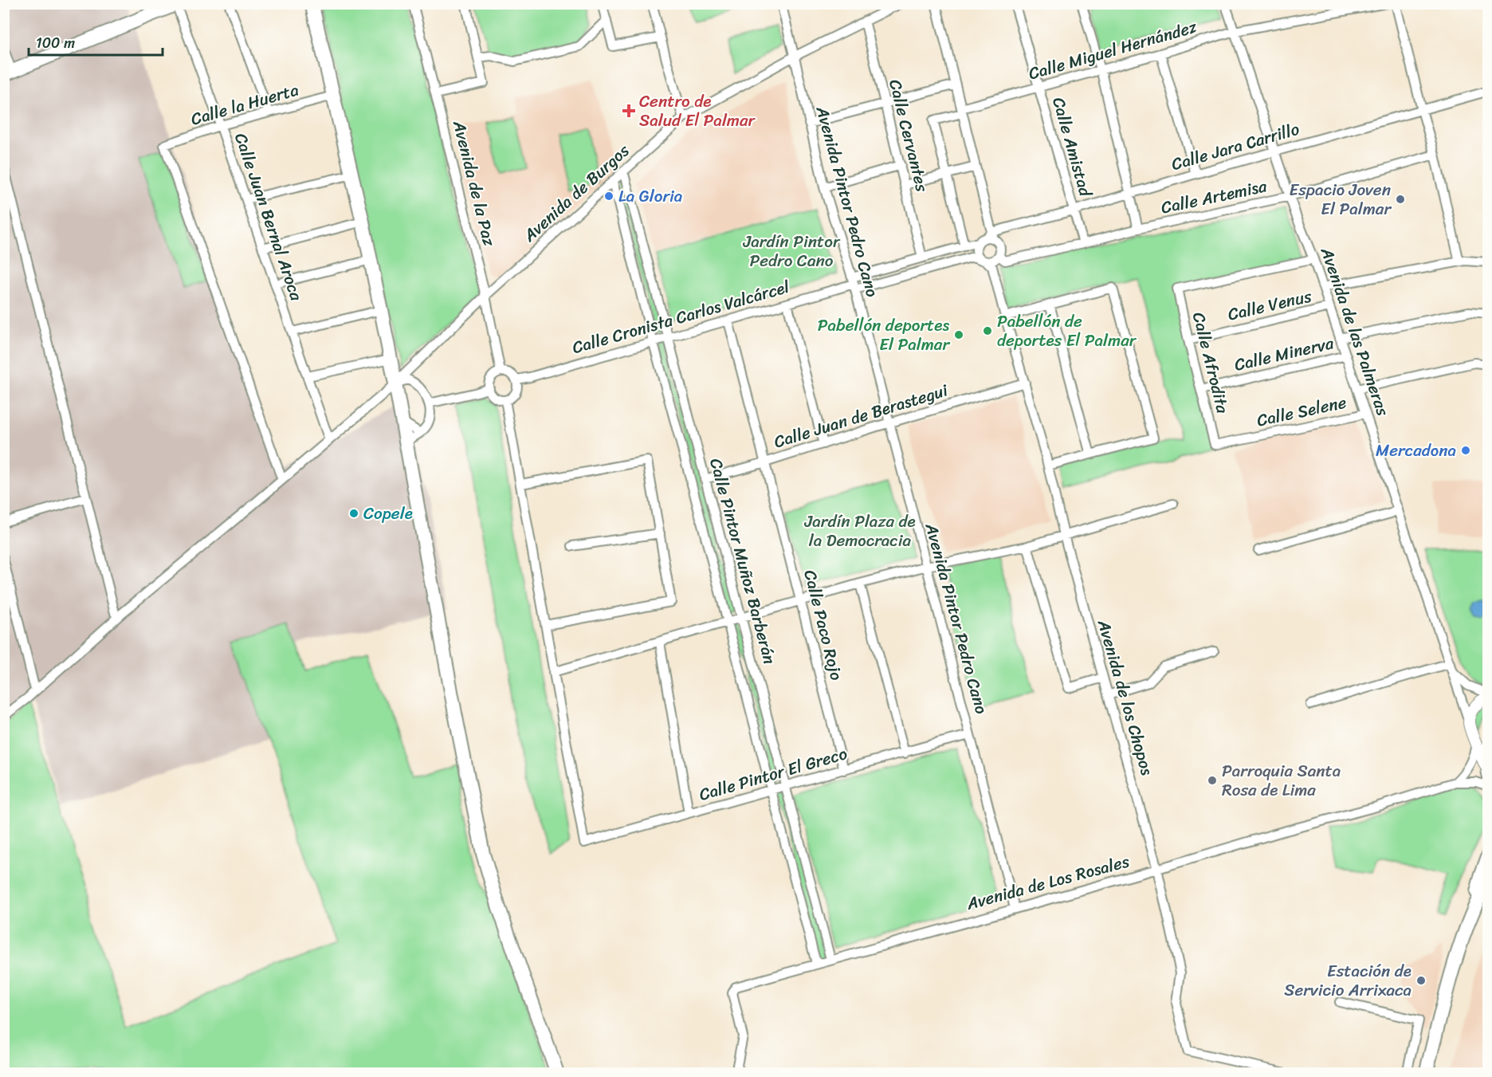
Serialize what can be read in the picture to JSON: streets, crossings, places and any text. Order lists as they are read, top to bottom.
{
  "streets": {
    "street": [
      "Calle Miguel Hernández",
      "Calle la Huerta",
      "Calle Cervantes",
      "Calle Amistad",
      "Calle Jara Carrillo",
      "Avenida de la Paz",
      "Avenida de Burgos",
      "Calle Artemisa",
      "Avenida Pintor Pedro Cano",
      "Calle Juan Bernal Aroca",
      "Calle Venus",
      "Calle Cronista Carlos Valcárcel",
      "Avenida de las Palmeras",
      "Calle Minerva",
      "Calle Afrodita",
      "Calle Selene",
      "Calle Juan de Berastegui",
      "Calle Pintor Muñoz Barberán",
      "Calle Paco Rojo",
      "Avenida de los Chopos",
      "Calle Pintor El Greco",
      "Avenida de Los Rosales"
    ]
  },
  "crossings": [
    ["Calle Miguel Hernández", "Calle Amistad"],
    ["Calle Miguel Hernández", "Avenida de las Palmeras"],
    ["Calle la Huerta", "Avenida de Burgos"],
    ["Calle la Huerta", "Calle Juan Bernal Aroca"],
    ["Calle Cervantes", "Avenida de Burgos"],
    ["Calle Cervantes", "Calle Cronista Carlos Valcárcel"],
    ["Calle Amistad", "Calle Jara Carrillo"],
    ["Calle Amistad", "Calle Artemisa"],
    ["Calle Jara Carrillo", "Calle Cronista Carlos Valcárcel"],
    ["Calle Jara Carrillo", "Avenida de las Palmeras"],
    ["Avenida de la Paz", "Avenida de Burgos"],
    ["Avenida de la Paz", "Calle Cronista Carlos Valcárcel"],
    ["Avenida de Burgos", "Avenida Pintor Pedro Cano"],
    ["Avenida de Burgos", "Calle Juan Bernal Aroca"],
    ["Avenida de Burgos", "Calle Pintor Muñoz Barberán"],
    ["Calle Artemisa", "Calle Cronista Carlos Valcárcel"],
    ["Calle Artemisa", "Avenida de las Palmeras"],
    ["Calle Artemisa", "Avenida de los Chopos"],
    ["Avenida Pintor Pedro Cano", "Calle Cronista Carlos Valcárcel"],
    ["Avenida Pintor Pedro Cano", "Calle Juan de Berastegui"],
    ["Avenida Pintor Pedro Cano", "Calle Pintor El Greco"],
    ["Avenida Pintor Pedro Cano", "Avenida de Los Rosales"],
    ["Calle Venus", "Avenida de las Palmeras"],
    ["Calle Venus", "Calle Afrodita"],
    ["Calle Cronista Carlos Valcárcel", "Calle Pintor Muñoz Barberán"],
    ["Calle Cronista Carlos Valcárcel", "Calle Paco Rojo"],
    ["Calle Cronista Carlos Valcárcel", "Avenida de los Chopos"],
    ["Avenida de las Palmeras", "Calle Minerva"],
    ["Avenida de las Palmeras", "Calle Afrodita"],
    ["Avenida de las Palmeras", "Calle Selene"],
    ["Calle Minerva", "Calle Afrodita"],
    ["Calle Afrodita", "Calle Selene"],
    ["Calle Juan de Berastegui", "Calle Pintor Muñoz Barberán"],
    ["Calle Juan de Berastegui", "Calle Paco Rojo"],
    ["Calle Juan de Berastegui", "Avenida de los Chopos"],
    ["Calle Pintor Muñoz Barberán", "Calle Pintor El Greco"],
    ["Calle Pintor Muñoz Barberán", "Avenida de Los Rosales"],
    ["Calle Paco Rojo", "Calle Pintor El Greco"],
    ["Avenida de los Chopos", "Avenida de Los Rosales"]
  ],
  "parks": ["Jardín Pintor Pedro Cano", "Jardín Plaza de la Democracia"],
  "places": {
    "health": ["Centro de Salud El Palmar"],
    "other": [
      "La Gloria",
      "Espacio Joven El Palmar",
      "Pabellón de deportes El Palmar",
      "Pabellón deportes El Palmar",
      "Mercadona",
      "Copele",
      "Parroquia Santa Rosa de Lima",
      "Estación de Servicio Arrixaca"
    ]
  },
  "scale_bar": "100 m"
}
